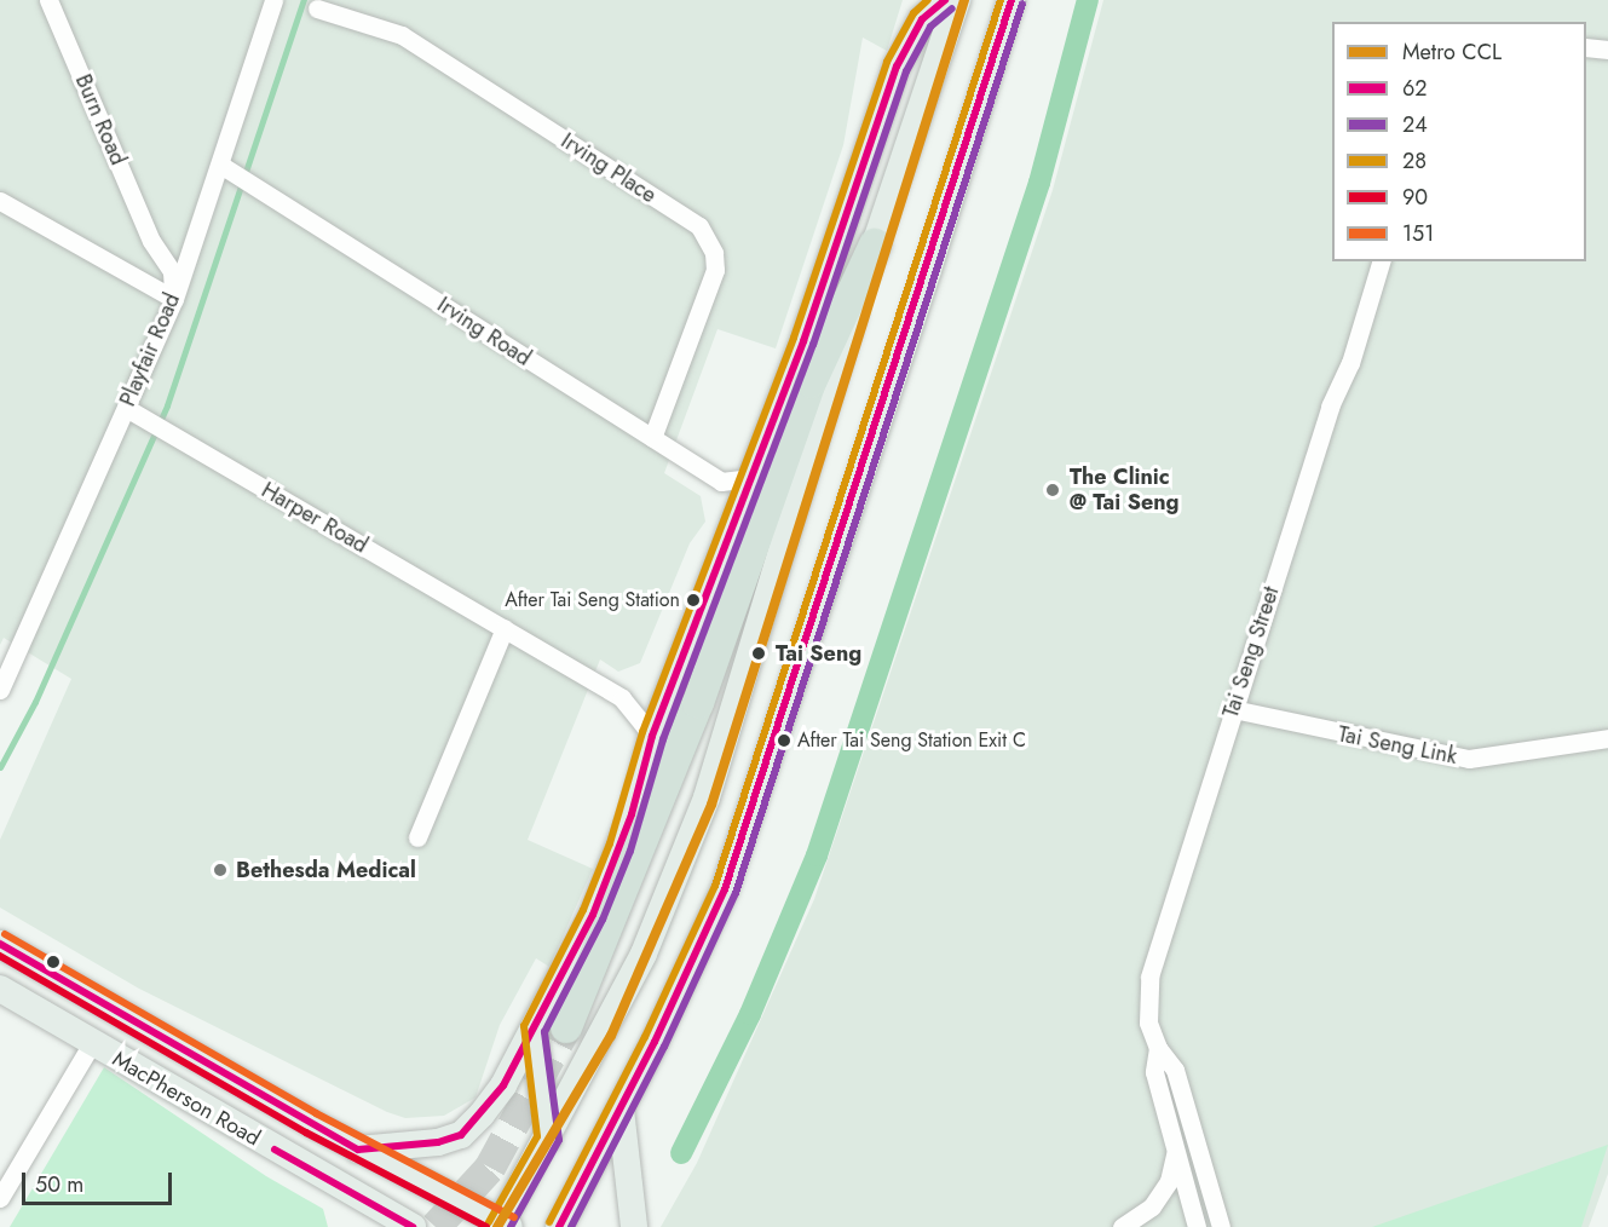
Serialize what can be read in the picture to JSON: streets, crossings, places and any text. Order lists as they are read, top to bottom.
{
  "streets": {
    "main road": ["MacPherson Road"],
    "street": [
      "Burn Road",
      "Irving Place",
      "Irving Road",
      "Playfair Road",
      "Harper Road",
      "Tai Seng Street",
      "Tai Seng Link"
    ]
  },
  "crossings": [
    ["Burn Road", "Playfair Road"],
    ["Irving Place", "Irving Road"],
    ["Irving Road", "Playfair Road"],
    ["Playfair Road", "Harper Road"],
    ["Tai Seng Street", "Tai Seng Link"]
  ],
  "places": [
    "The Clinic @ Tai Seng",
    "After Tai Seng Station",
    "Tai Seng",
    "After Tai Seng Station Exit C",
    "Bethesda Medical"
  ],
  "lines": [
    "metro line CCL",
    "transit line 62",
    "transit line 28",
    "transit line 24",
    "transit line 151",
    "transit line 90"
  ],
  "legend": [
    "Metro CCL",
    "62",
    "24",
    "28",
    "90",
    "151"
  ],
  "scale_bar": "50 m"
}
